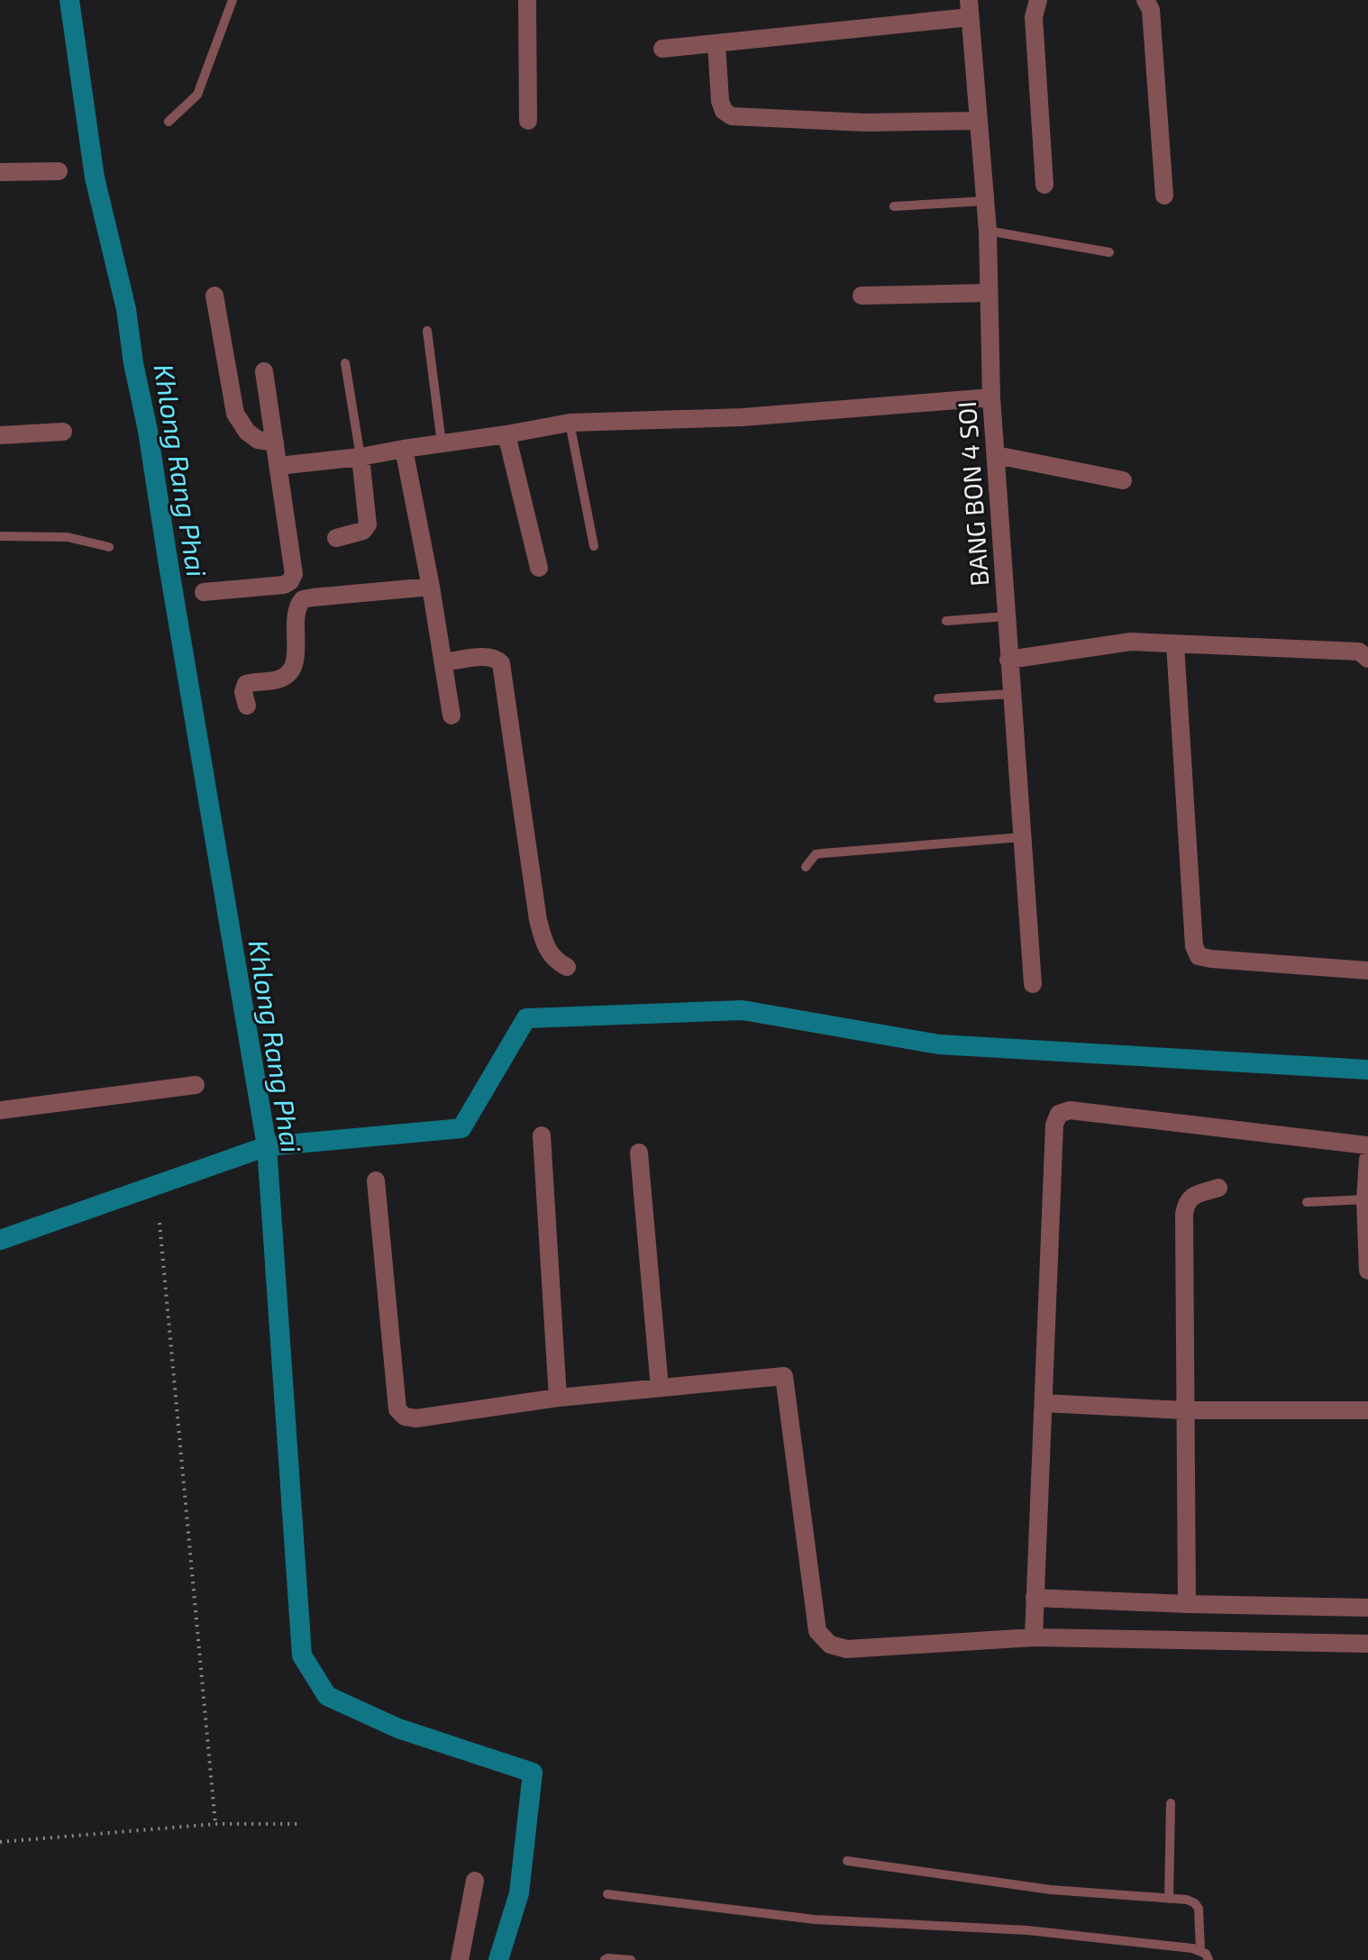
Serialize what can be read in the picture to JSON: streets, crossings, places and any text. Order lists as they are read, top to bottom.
{
  "streets": {
    "street": ["BANG BON 4 SOI"]
  },
  "water": ["Khlong Rang Phai"]
}
